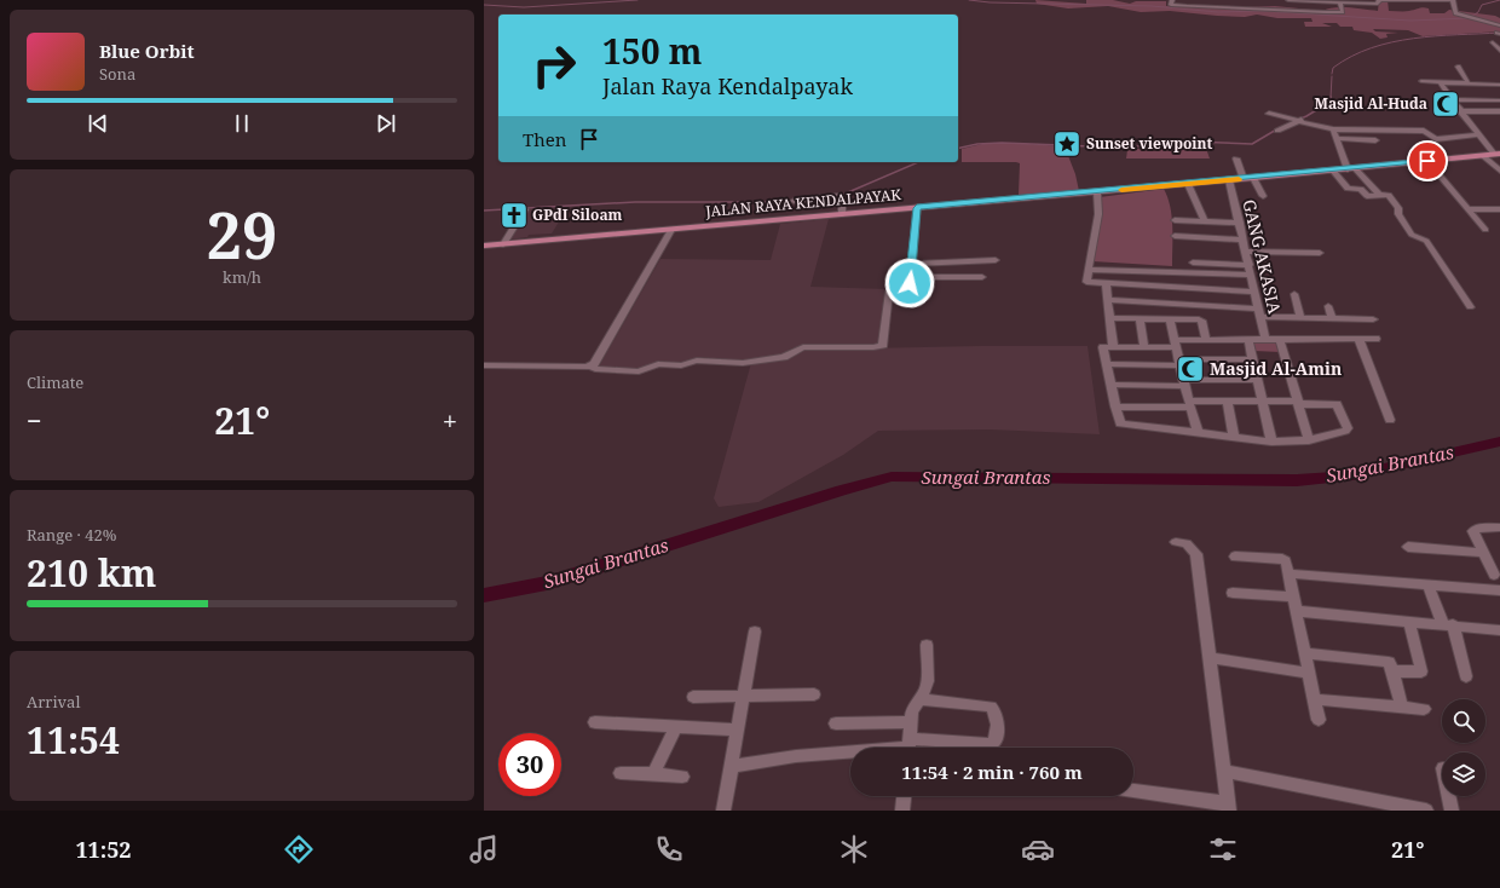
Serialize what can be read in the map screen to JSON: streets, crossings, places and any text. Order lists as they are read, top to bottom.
{
  "streets": {
    "main road": ["JALAN RAYA KENDALPAYAK"],
    "street": ["GANG AKASIA"]
  },
  "crossings": [
    ["JALAN RAYA KENDALPAYAK", "GANG AKASIA"]
  ],
  "water": ["Sungai Brantas"],
  "places": {
    "mosque": ["Masjid Al-Huda", "Masjid Al-Amin"],
    "place": ["Sunset viewpoint"],
    "church": ["GPdI Siloam"]
  },
  "page": {
    "turn": ["150 m", "Jalan Raya Kendalpayak"],
    "song": ["Blue Orbit", "Sona"],
    "then": "Then",
    "tile": [
      ["29", "km/h"],
      "Climate",
      ["Range · 42%", "210 km"],
      ["Arrival", "11:54"]
    ],
    "heat": ["−", "21°", "+"],
    "limit": "30",
    "trip": "11:54 · 2 min · 760 m",
    "tabs": ["11:52", "21°"]
  }
}
